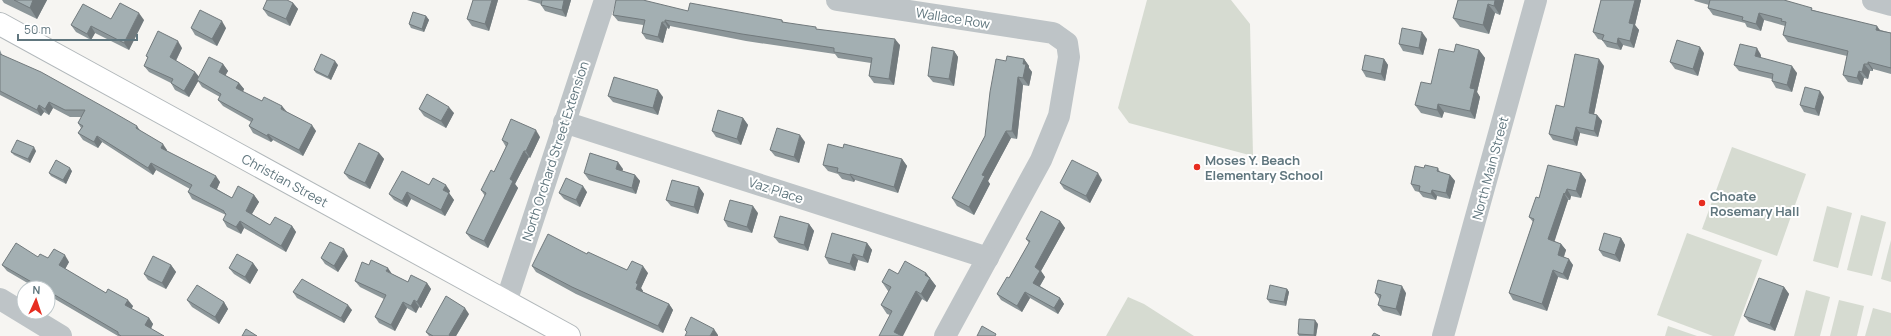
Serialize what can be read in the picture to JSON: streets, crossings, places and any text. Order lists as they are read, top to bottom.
{
  "streets": {
    "main road": ["Christian Street"],
    "street": [
      "Wallace Row",
      "North Orchard Street Extension",
      "North Main Street",
      "Vaz Place"
    ]
  },
  "crossings": [
    ["Wallace Row", "Vaz Place"],
    ["North Orchard Street Extension", "Christian Street"],
    ["North Orchard Street Extension", "Vaz Place"]
  ],
  "places": ["Moses Y. Beach Elementary School", "Choate Rosemary Hall"],
  "scale_bar": "50 m",
  "north": "top"
}
